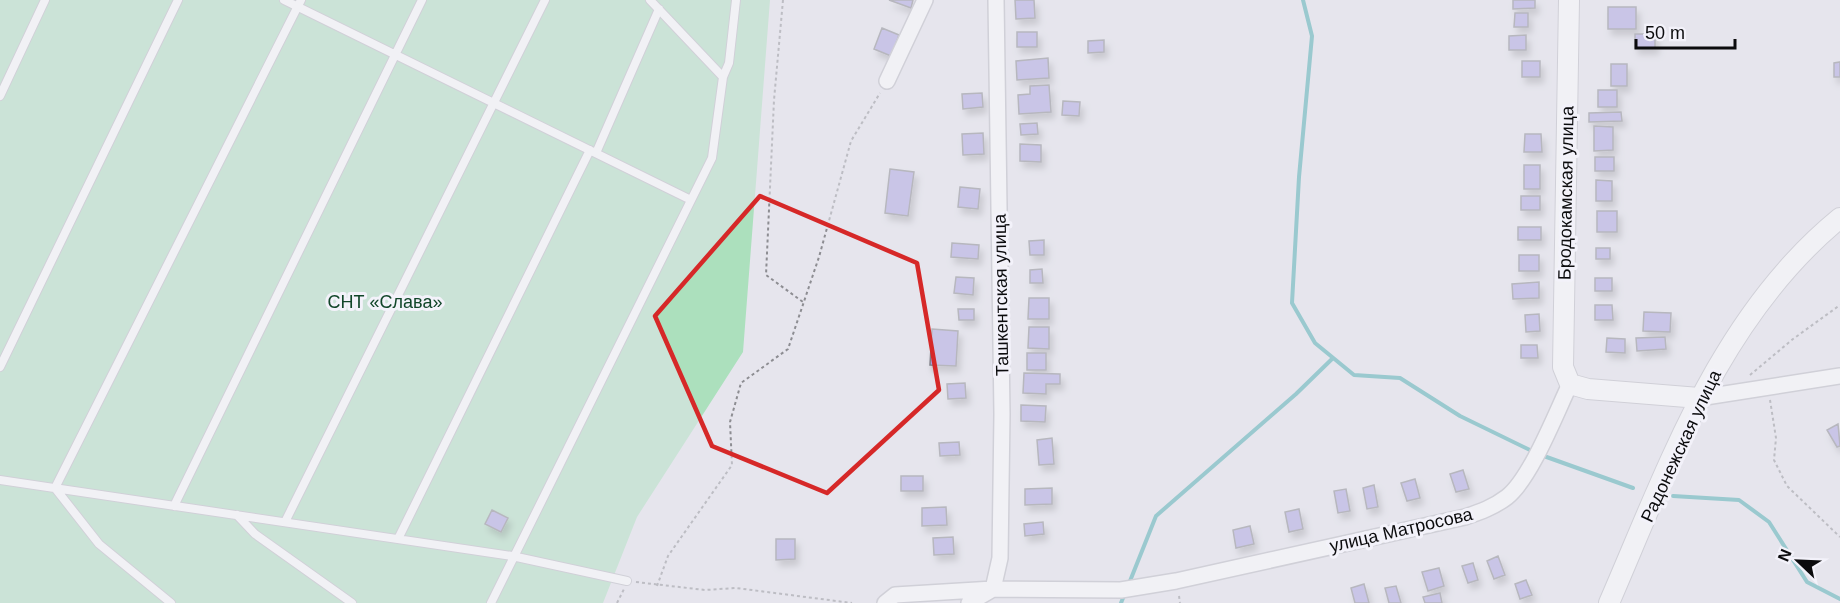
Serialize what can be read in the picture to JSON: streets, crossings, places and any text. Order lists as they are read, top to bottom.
{
  "streets": {
    "street": [
      "Бродокамская улица",
      "Ташкентская улица",
      "Радонежская улица",
      "улица Матросова"
    ]
  },
  "crossings": [
    ["Бродокамская улица", "улица Матросова"],
    ["Ташкентская улица", "улица Матросова"]
  ],
  "parks": ["СНТ «Слава»"],
  "scale_bar": "50 m",
  "north": "top left"
}
